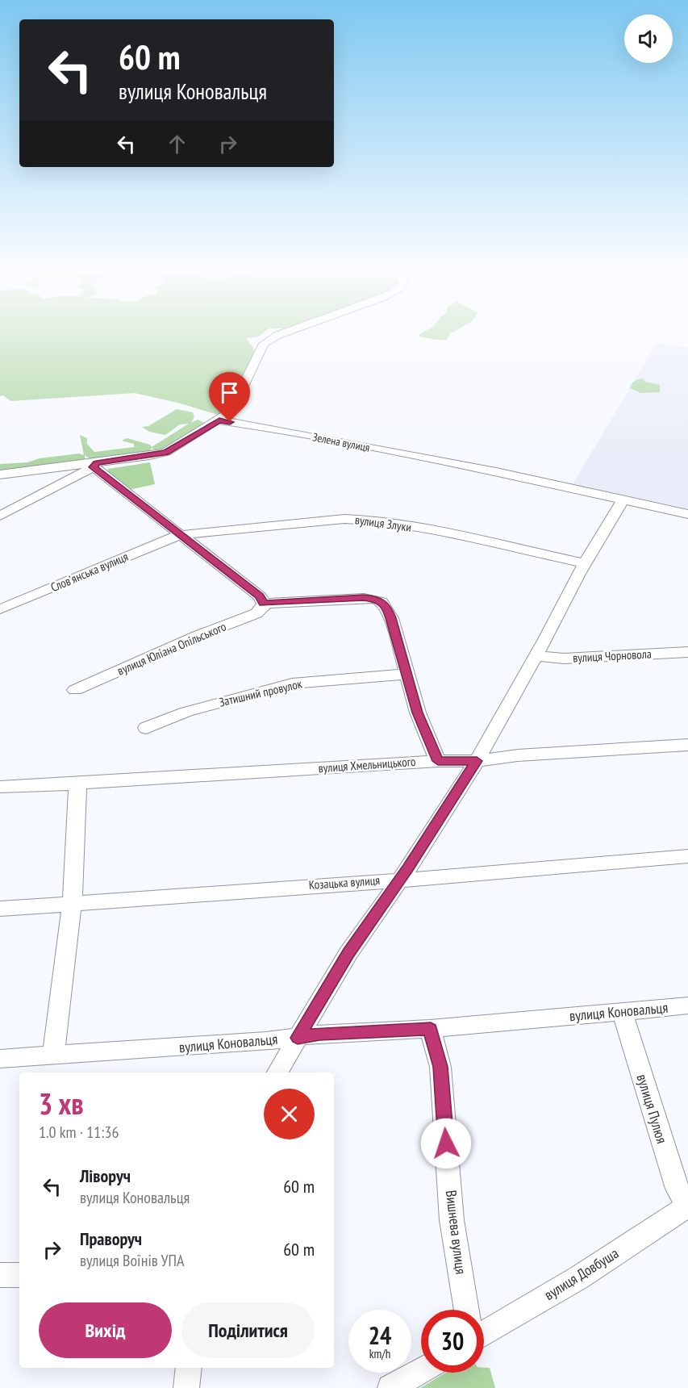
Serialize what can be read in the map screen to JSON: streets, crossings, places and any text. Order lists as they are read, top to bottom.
{
  "streets": {
    "street": [
      "Зелена вулиця",
      "вулиця Злуки",
      "Словʼянська вулиця",
      "вулиця Юліана Опільського",
      "вулиця Чорновола",
      "Затишний провулок",
      "вулиця Хмельницького",
      "Козацька вулиця",
      "вулиця Коновальця",
      "вулиця Пулюя",
      "Вишнева вулиця",
      "вулиця Довбуша"
    ]
  },
  "crossings": [
    ["вулиця Злуки", "Словʼянська вулиця"],
    ["вулиця Коновальця", "вулиця Пулюя"],
    ["вулиця Коновальця", "Вишнева вулиця"],
    ["вулиця Пулюя", "вулиця Довбуша"]
  ],
  "page": {
    "turn": ["60 m", "вулиця Коновальця"],
    "heading": ["3 хв", "1.0 km · 11:36"],
    "list": [
      {
        "name": "Ліворуч",
        "note": "вулиця Коновальця",
        "value": "60 m"
      },
      {
        "name": "Праворуч",
        "note": "вулиця Воїнів УПА",
        "value": "60 m"
      }
    ],
    "buttons": ["Вихід", "Поділитися"],
    "speed": "24 km/h",
    "limit": "30"
  }
}
